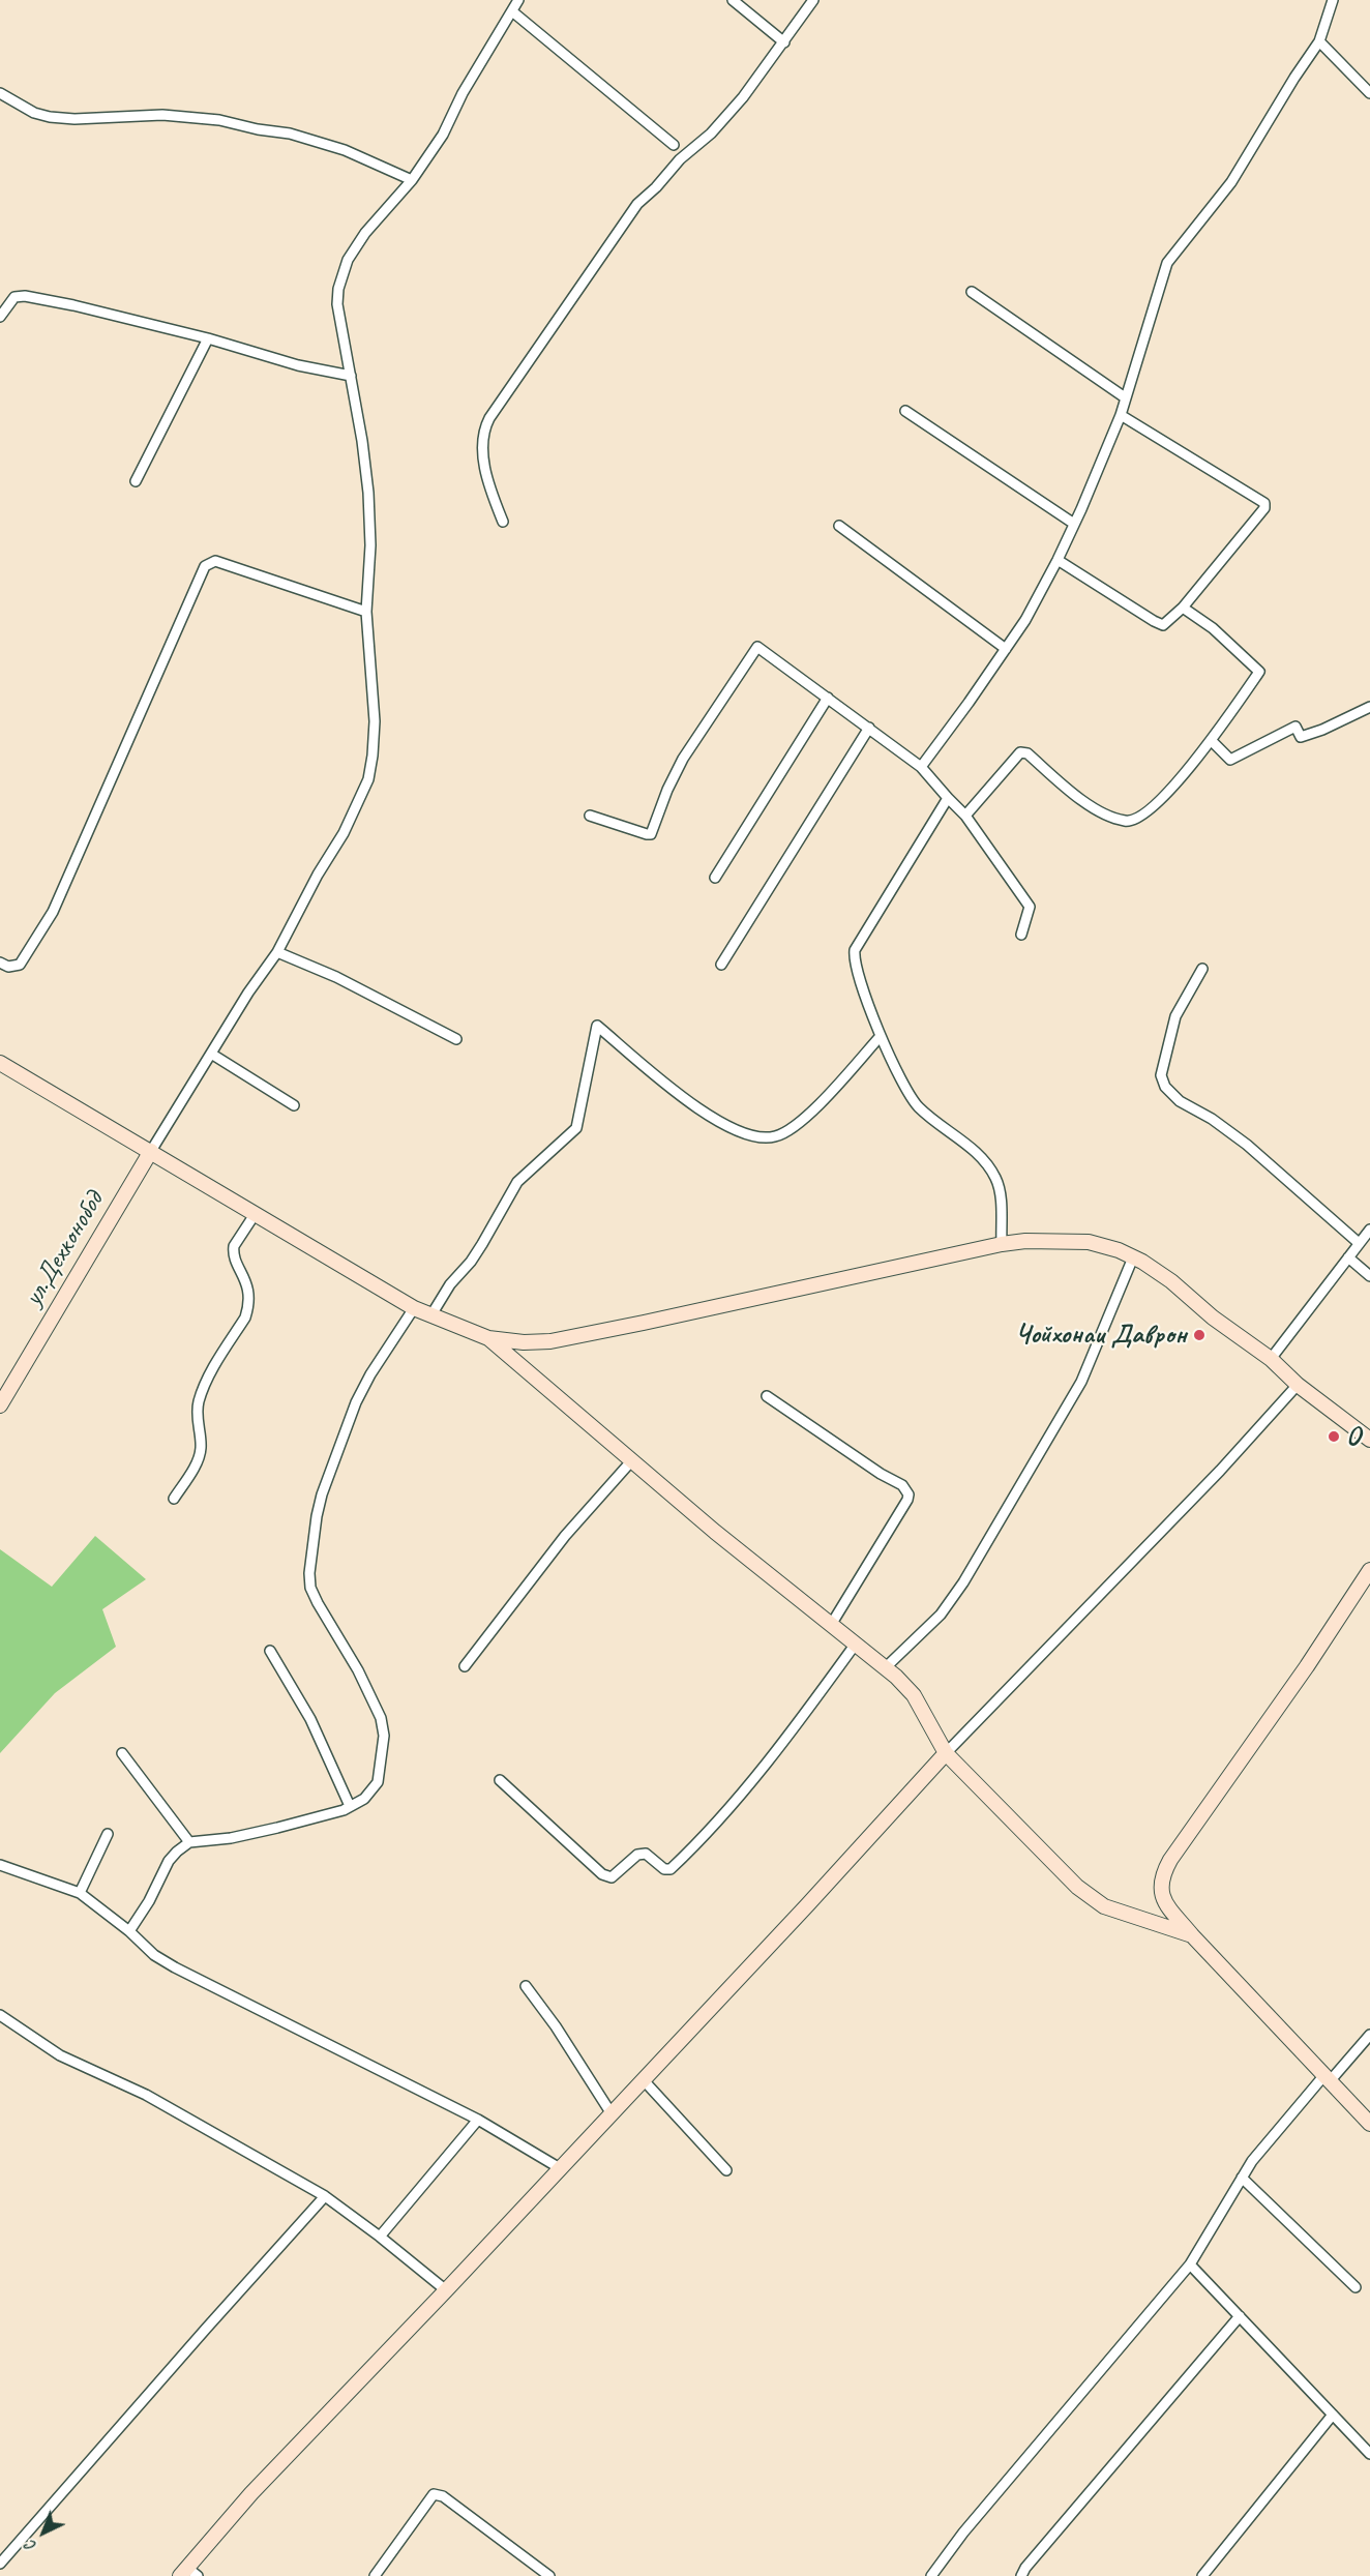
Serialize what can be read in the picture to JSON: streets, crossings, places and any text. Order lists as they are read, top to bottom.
{
  "streets": {
    "street": ["ул.Дехконобод"]
  },
  "places": ["Чойхонаи Даврон", "O"],
  "north": "bottom left"
}
